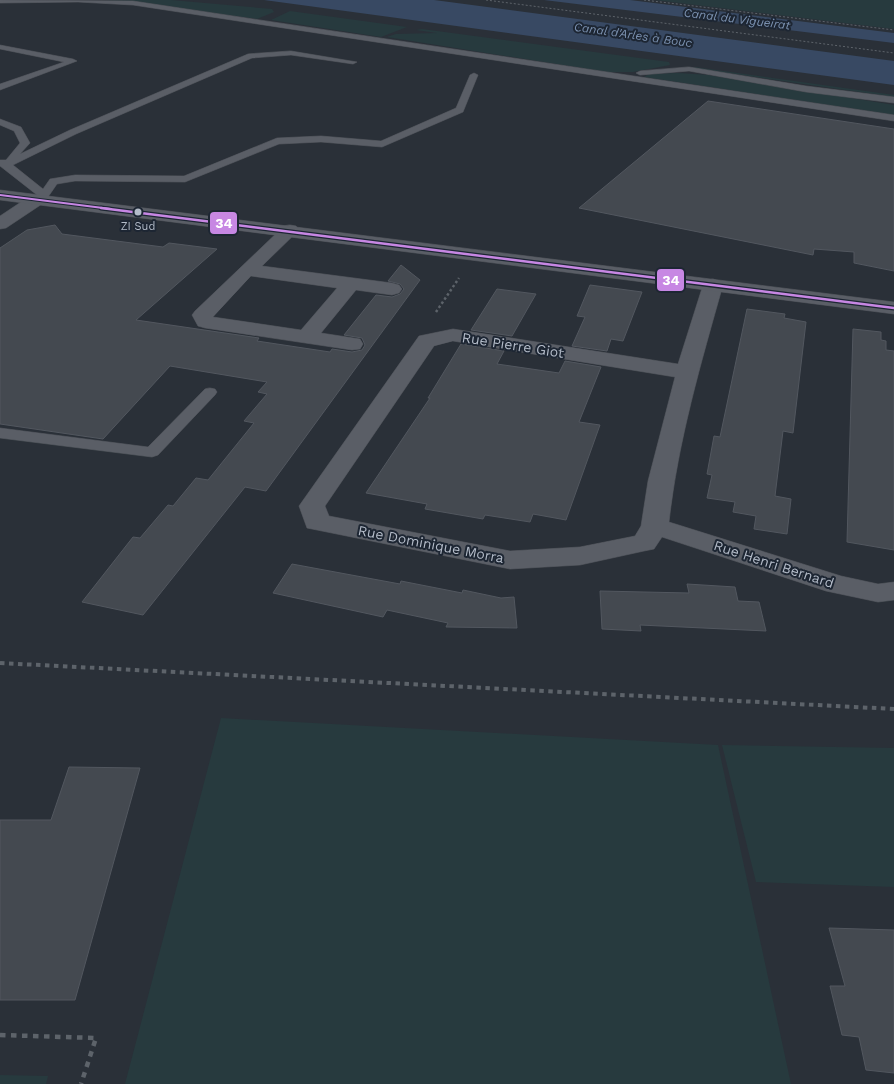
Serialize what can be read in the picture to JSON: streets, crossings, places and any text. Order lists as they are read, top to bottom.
{
  "streets": {
    "street": ["Rue Pierre Giot", "Rue Dominique Morra", "Rue Henri Bernard"]
  },
  "crossings": [
    ["Rue Pierre Giot", "Rue Dominique Morra"],
    ["Rue Dominique Morra", "Rue Henri Bernard"]
  ],
  "water": ["Canal du Vigueirat", "Canal d'Arles à Bouc"],
  "places": ["ZI Sud"],
  "lines": ["transit line 34"]
}
